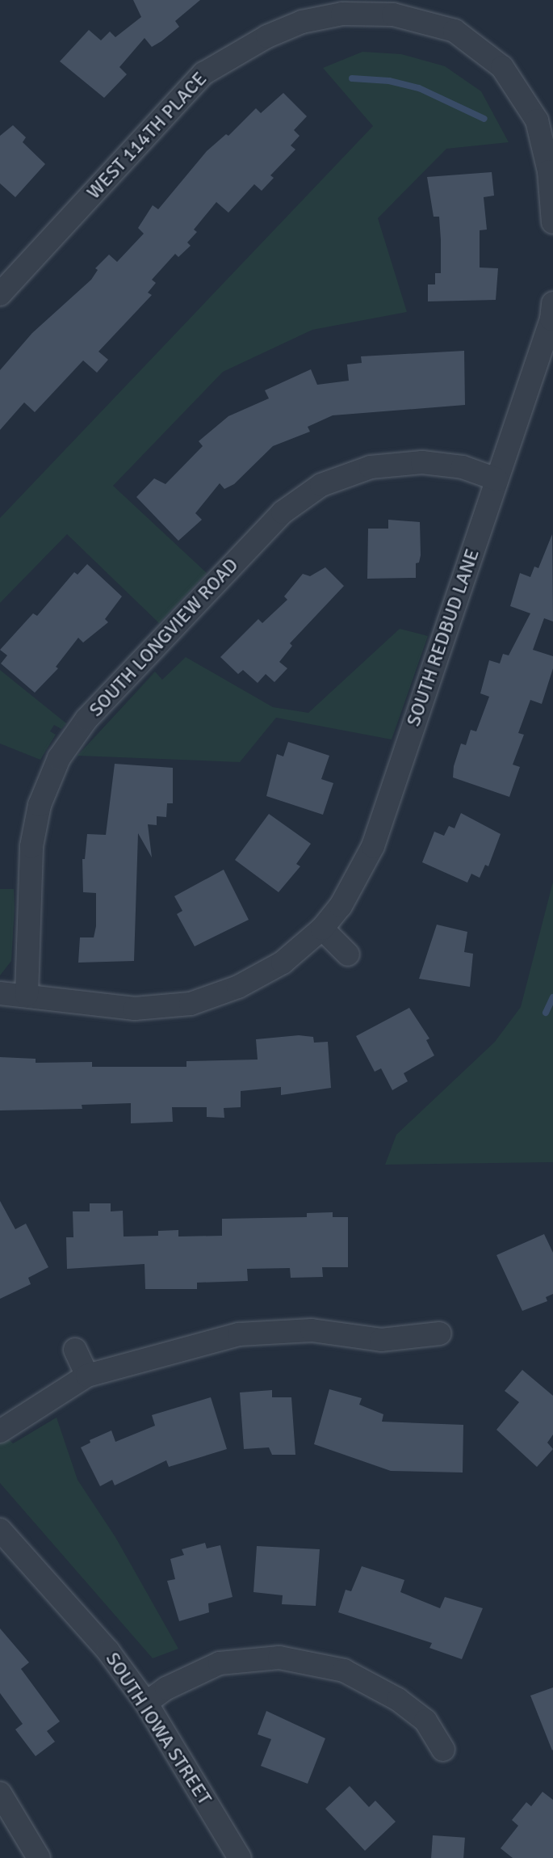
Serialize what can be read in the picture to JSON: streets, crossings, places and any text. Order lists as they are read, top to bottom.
{
  "streets": {
    "street": [
      "WEST 114TH PLACE",
      "SOUTH LONGVIEW ROAD",
      "SOUTH REDBUD LANE",
      "SOUTH IOWA STREET"
    ]
  },
  "crossings": [
    ["SOUTH LONGVIEW ROAD", "SOUTH REDBUD LANE"]
  ]
}
